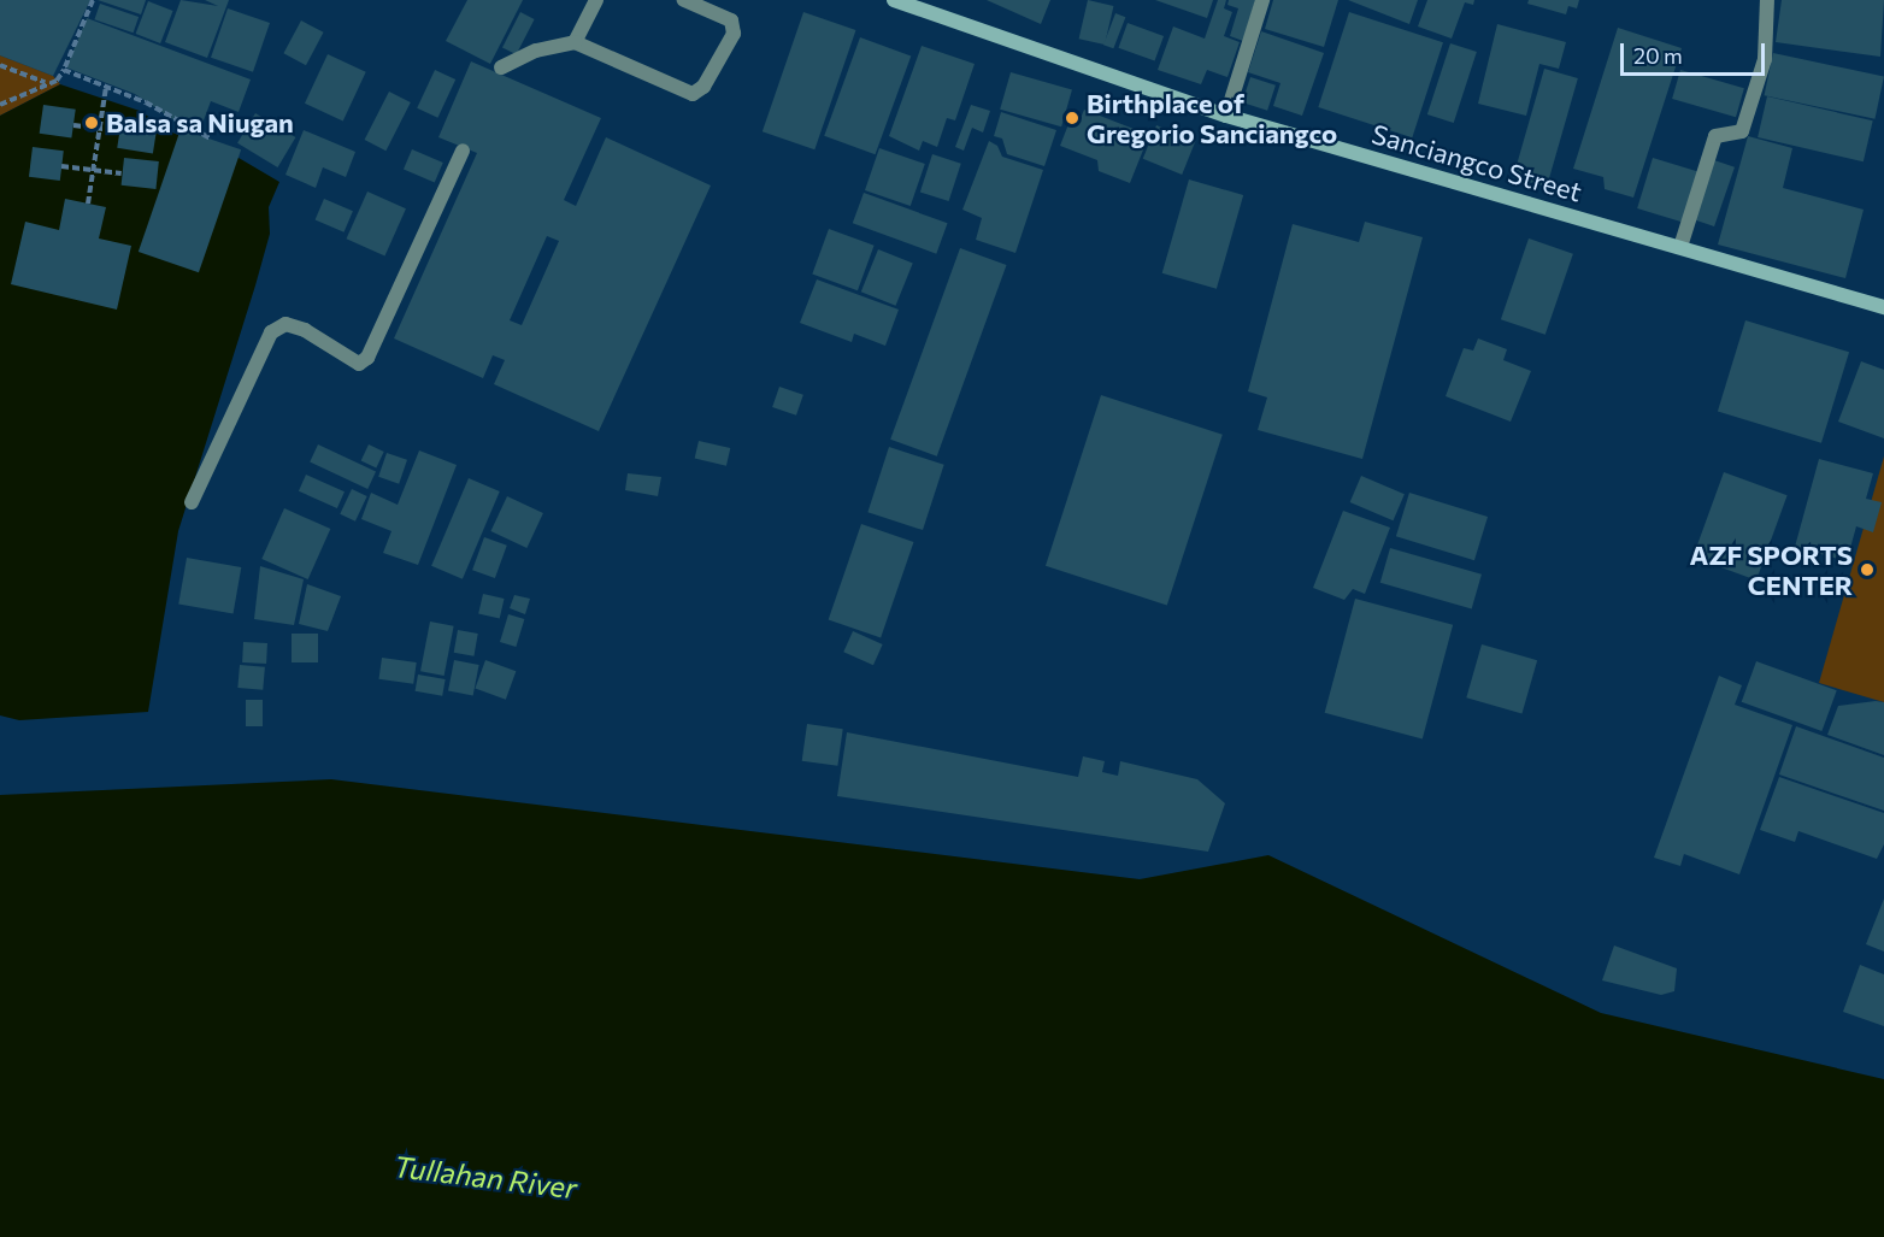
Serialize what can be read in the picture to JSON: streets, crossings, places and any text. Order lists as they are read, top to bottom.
{
  "streets": {
    "main road": ["Sanciangco Street"]
  },
  "water": ["Tullahan River"],
  "places": ["Birthplace of Gregorio Sanciangco", "Balsa sa Niugan", "AZF SPORTS CENTER"],
  "scale_bar": "20 m"
}
